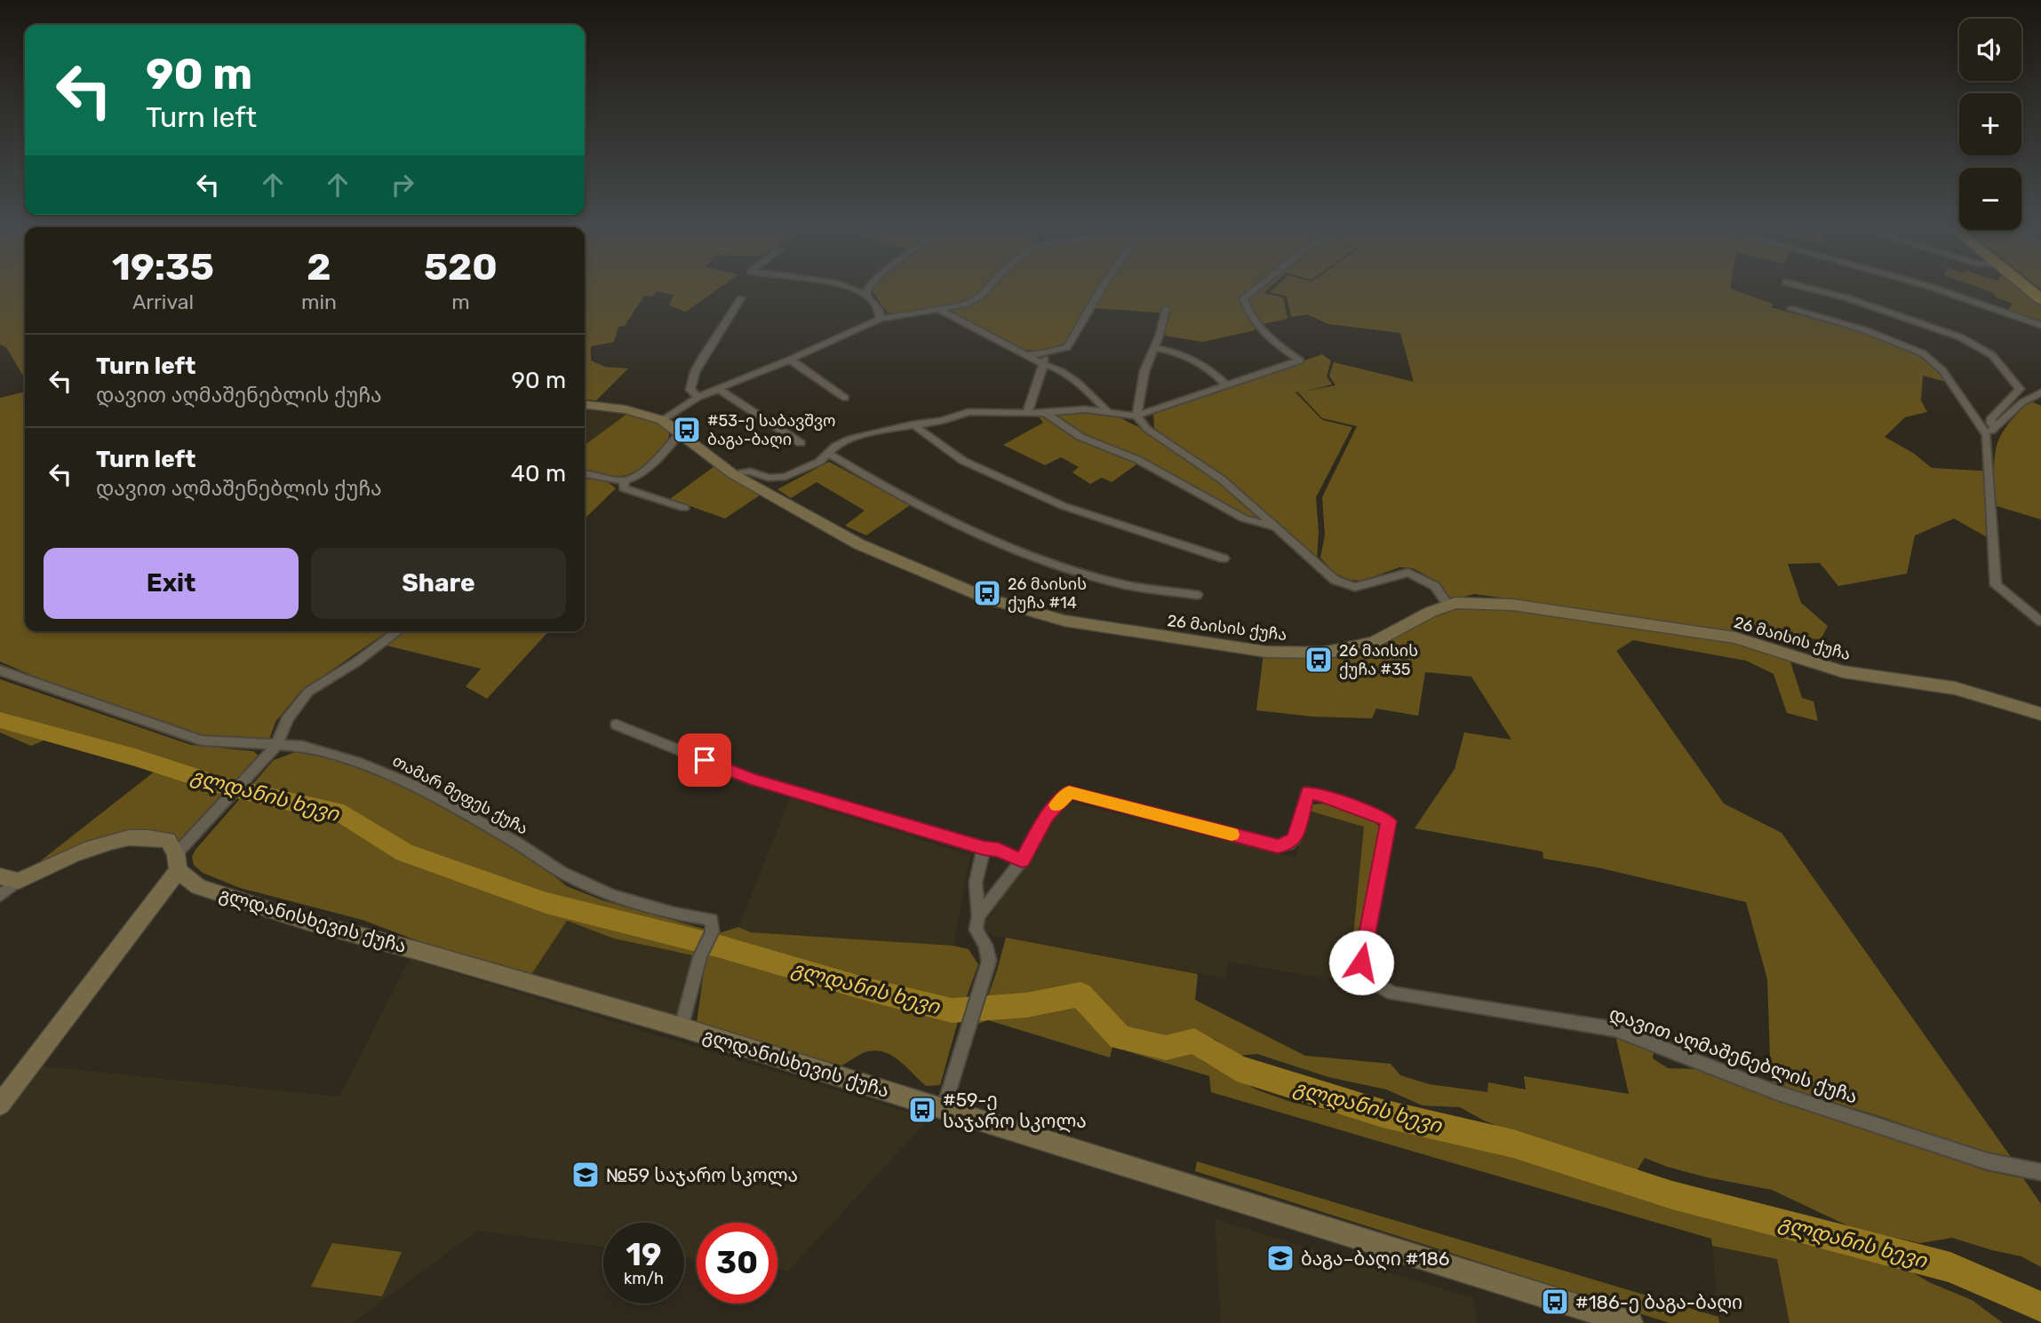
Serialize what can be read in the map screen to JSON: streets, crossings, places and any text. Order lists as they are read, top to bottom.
{
  "streets": {
    "street": [
      "26 მაისის ქუჩა",
      "თამარ მეფეს ქუჩა",
      "გლდანისხევის ქუჩა",
      "დავით აღმაშენებლის ქუჩა"
    ]
  },
  "crossings": [
    ["თამარ მეფეს ქუჩა", "გლდანისხევის ქუჩა"]
  ],
  "water": ["გლდანის ხევი"],
  "places": {
    "bus stop": [
      "#53-ე საბავშვო ბაგა-ბაღი",
      "26 მაისის ქუჩა #14",
      "26 მაისის ქუჩა #35",
      "#59-ე საჯარო სკოლა",
      "#186-ე ბაგა-ბაღი"
    ],
    "school or university": ["№59 საჯარო სკოლა", "ბაგა–ბაღი #186"]
  },
  "page": {
    "map_buttons": ["+", "−"],
    "turn": ["90 m", "Turn left"],
    "eta": [
      "19:35",
      "Arrival",
      "2",
      "min",
      "520",
      "m"
    ],
    "list": [
      {
        "name": "Turn left",
        "note": "დავით აღმაშენებლის ქუჩა",
        "value": "90 m"
      },
      {
        "name": "Turn left",
        "note": "დავით აღმაშენებლის ქუჩა",
        "value": "40 m"
      }
    ],
    "buttons": ["Exit", "Share"],
    "speed": "19 km/h",
    "limit": "30"
  }
}
